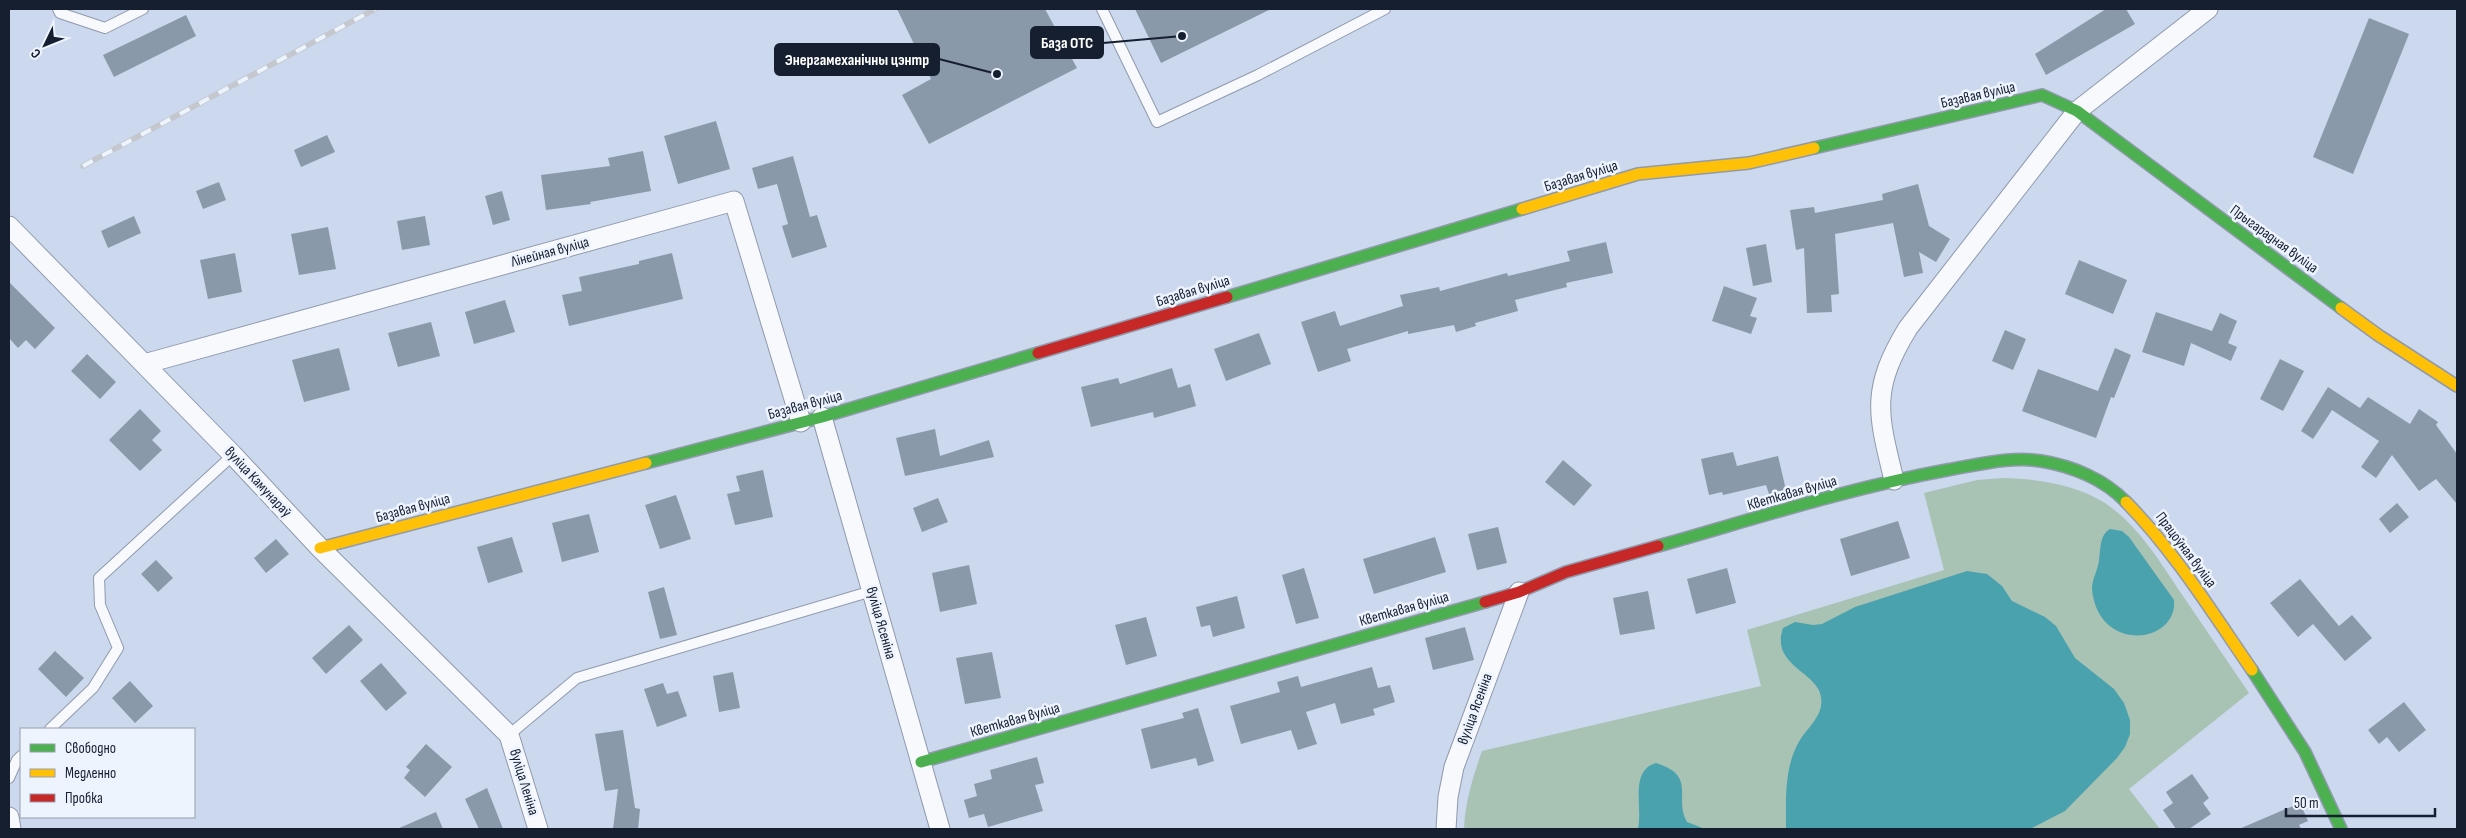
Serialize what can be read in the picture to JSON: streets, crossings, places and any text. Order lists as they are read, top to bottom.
{
  "streets": {
    "street": [
      "Базавая вуліца",
      "Прыгарадная вуліца",
      "Лінейная вуліца",
      "вуліца Камунараў",
      "Кветкавая вуліца",
      "Працоўная вуліца",
      "вуліца Ясеніна",
      "вуліца Леніна"
    ]
  },
  "crossings": [
    ["Базавая вуліца", "Прыгарадная вуліца"],
    ["Базавая вуліца", "Лінейная вуліца"],
    ["Базавая вуліца", "вуліца Камунараў"],
    ["Базавая вуліца", "вуліца Ясеніна"],
    ["Лінейная вуліца", "вуліца Камунараў"],
    ["вуліца Камунараў", "вуліца Леніна"],
    ["Кветкавая вуліца", "Працоўная вуліца"],
    ["Кветкавая вуліца", "вуліца Ясеніна"]
  ],
  "places": ["База ОТС", "Энергамеханічны цэнтр"],
  "legend": ["Свободно", "Медленно", "Пробка"],
  "scale_bar": "50 m",
  "north": "bottom left"
}
